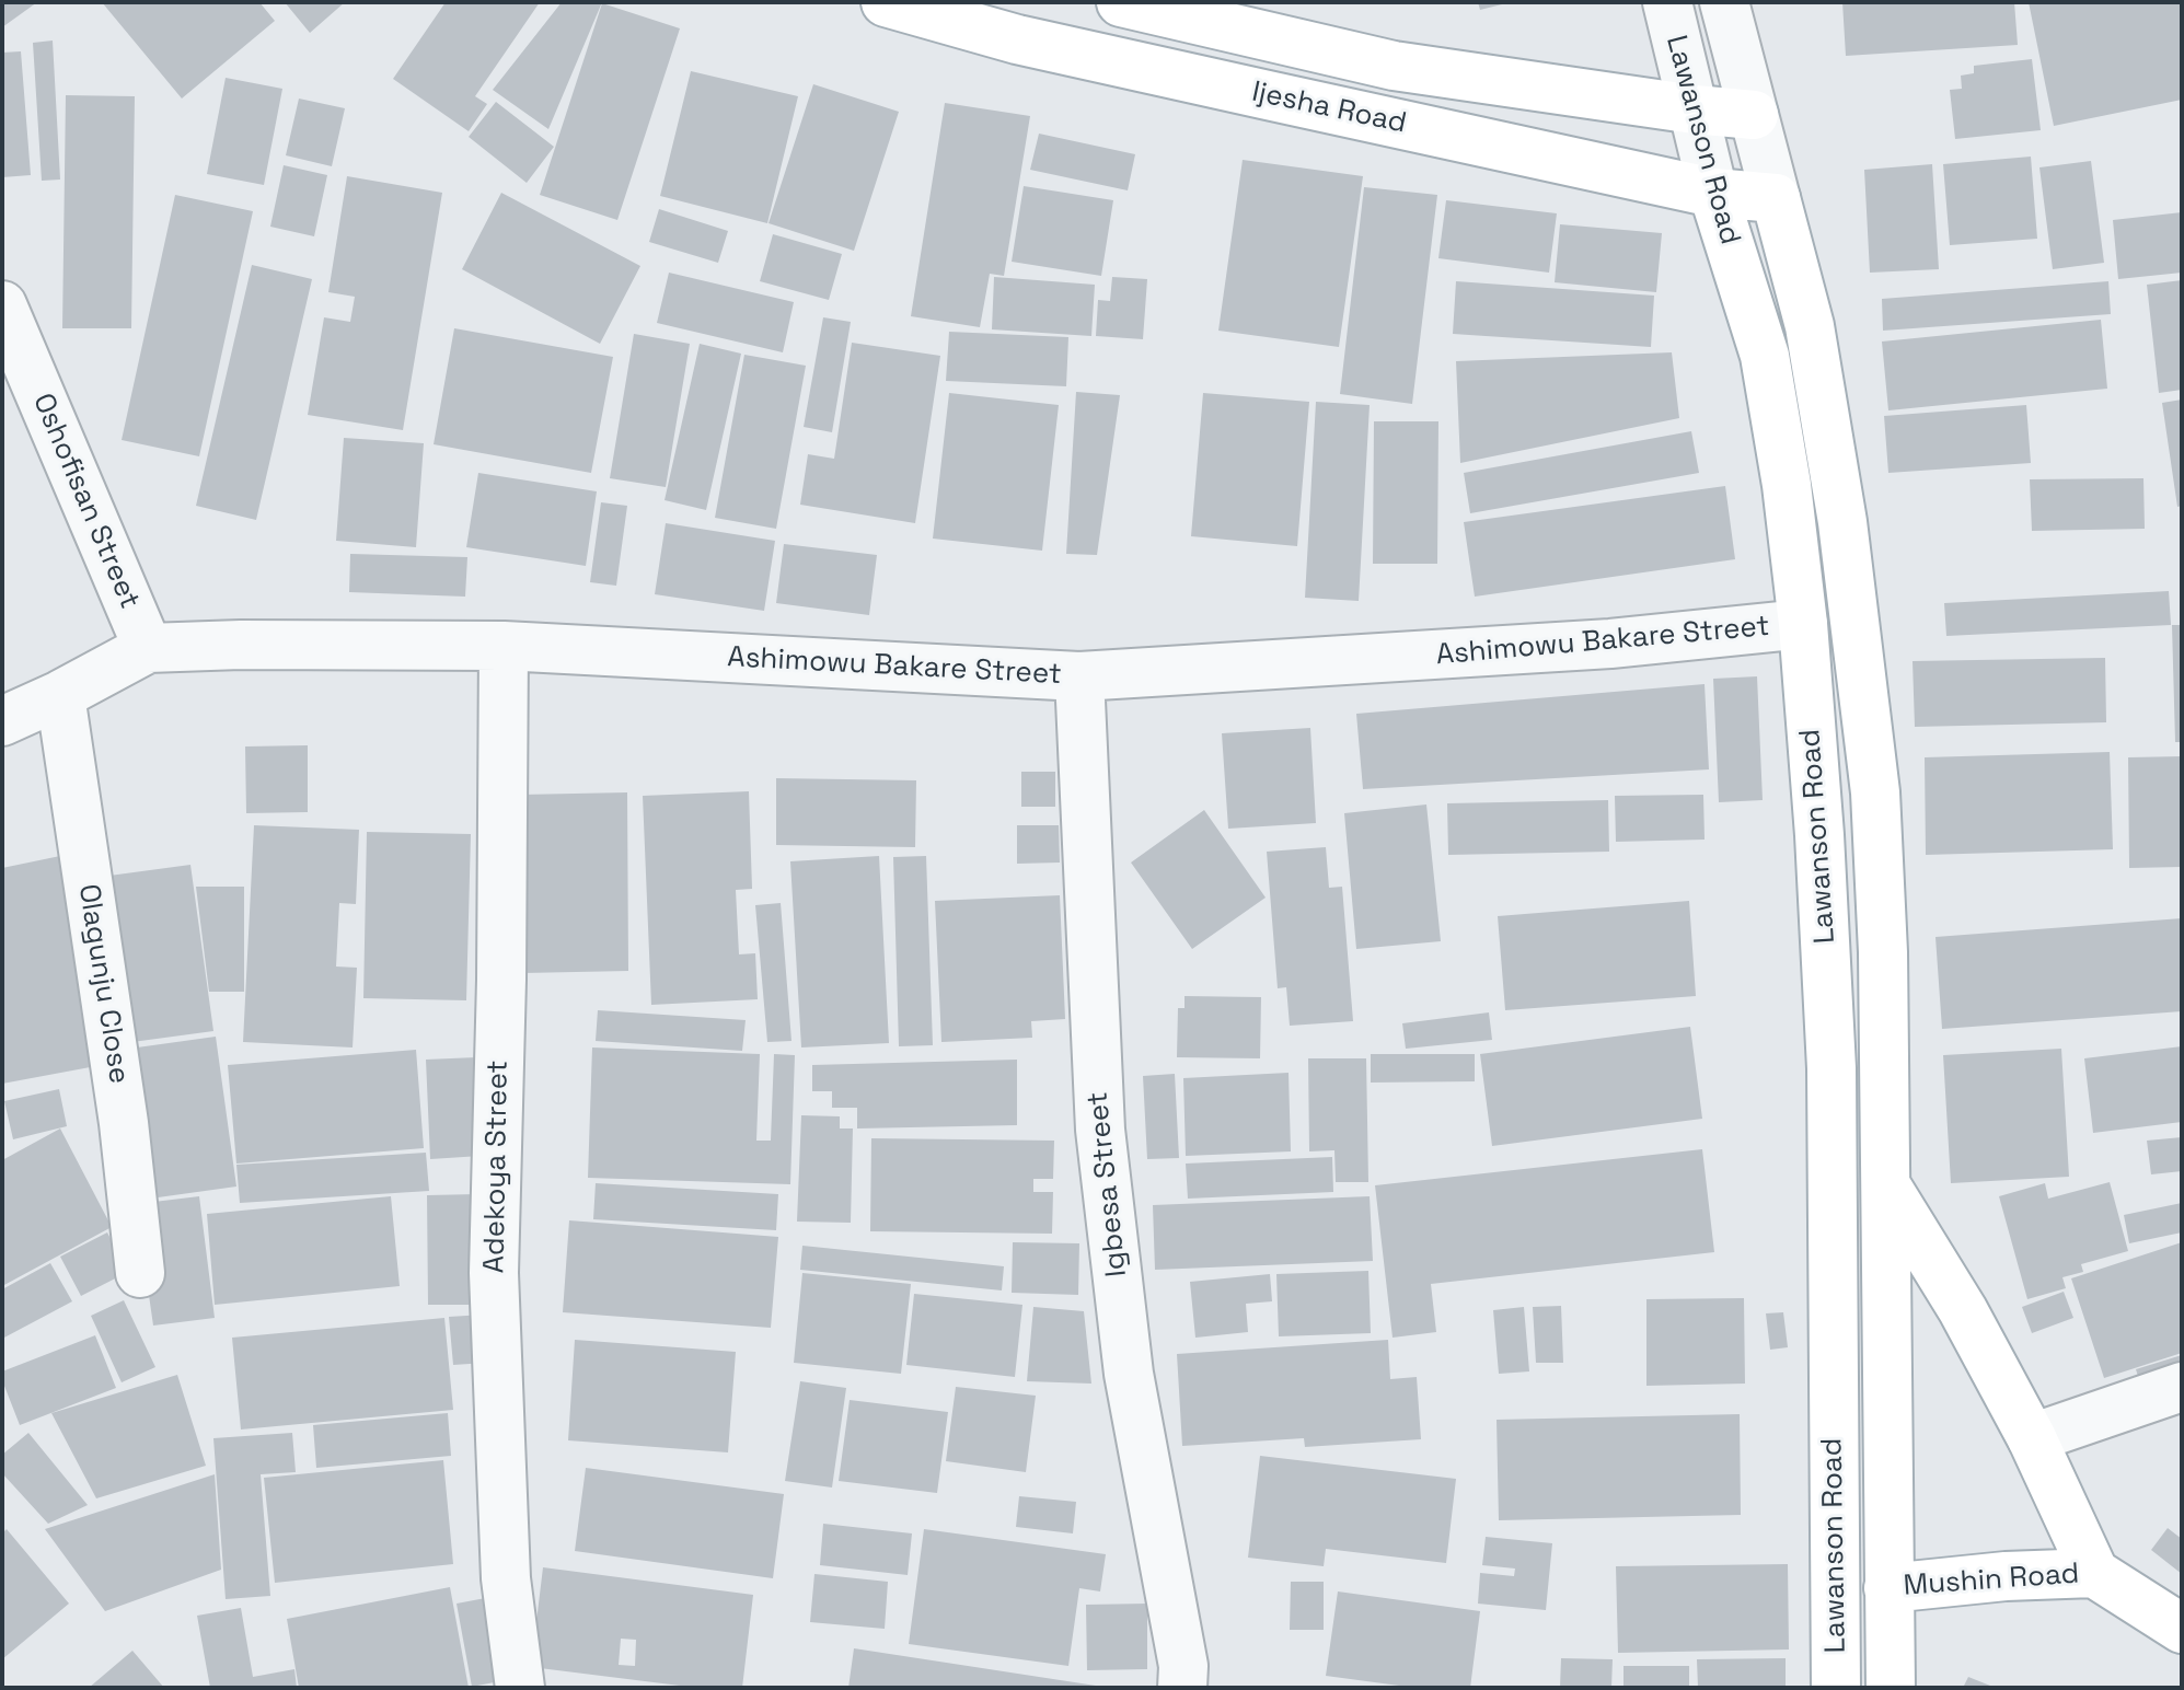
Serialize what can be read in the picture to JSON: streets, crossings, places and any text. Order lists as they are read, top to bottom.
{
  "streets": {
    "main road": ["Ijesha Road", "Lawanson Road", "Mushin Road"],
    "street": [
      "Oshofisan Street",
      "Ashimowu Bakare Street",
      "Olagunju Close",
      "Adekoya Street",
      "Igbesa Street"
    ]
  },
  "crossings": [
    ["Ijesha Road", "Lawanson Road"],
    ["Lawanson Road", "Ashimowu Bakare Street"],
    ["Lawanson Road", "Mushin Road"],
    ["Oshofisan Street", "Ashimowu Bakare Street"],
    ["Ashimowu Bakare Street", "Olagunju Close"],
    ["Ashimowu Bakare Street", "Adekoya Street"],
    ["Ashimowu Bakare Street", "Igbesa Street"]
  ]
}
